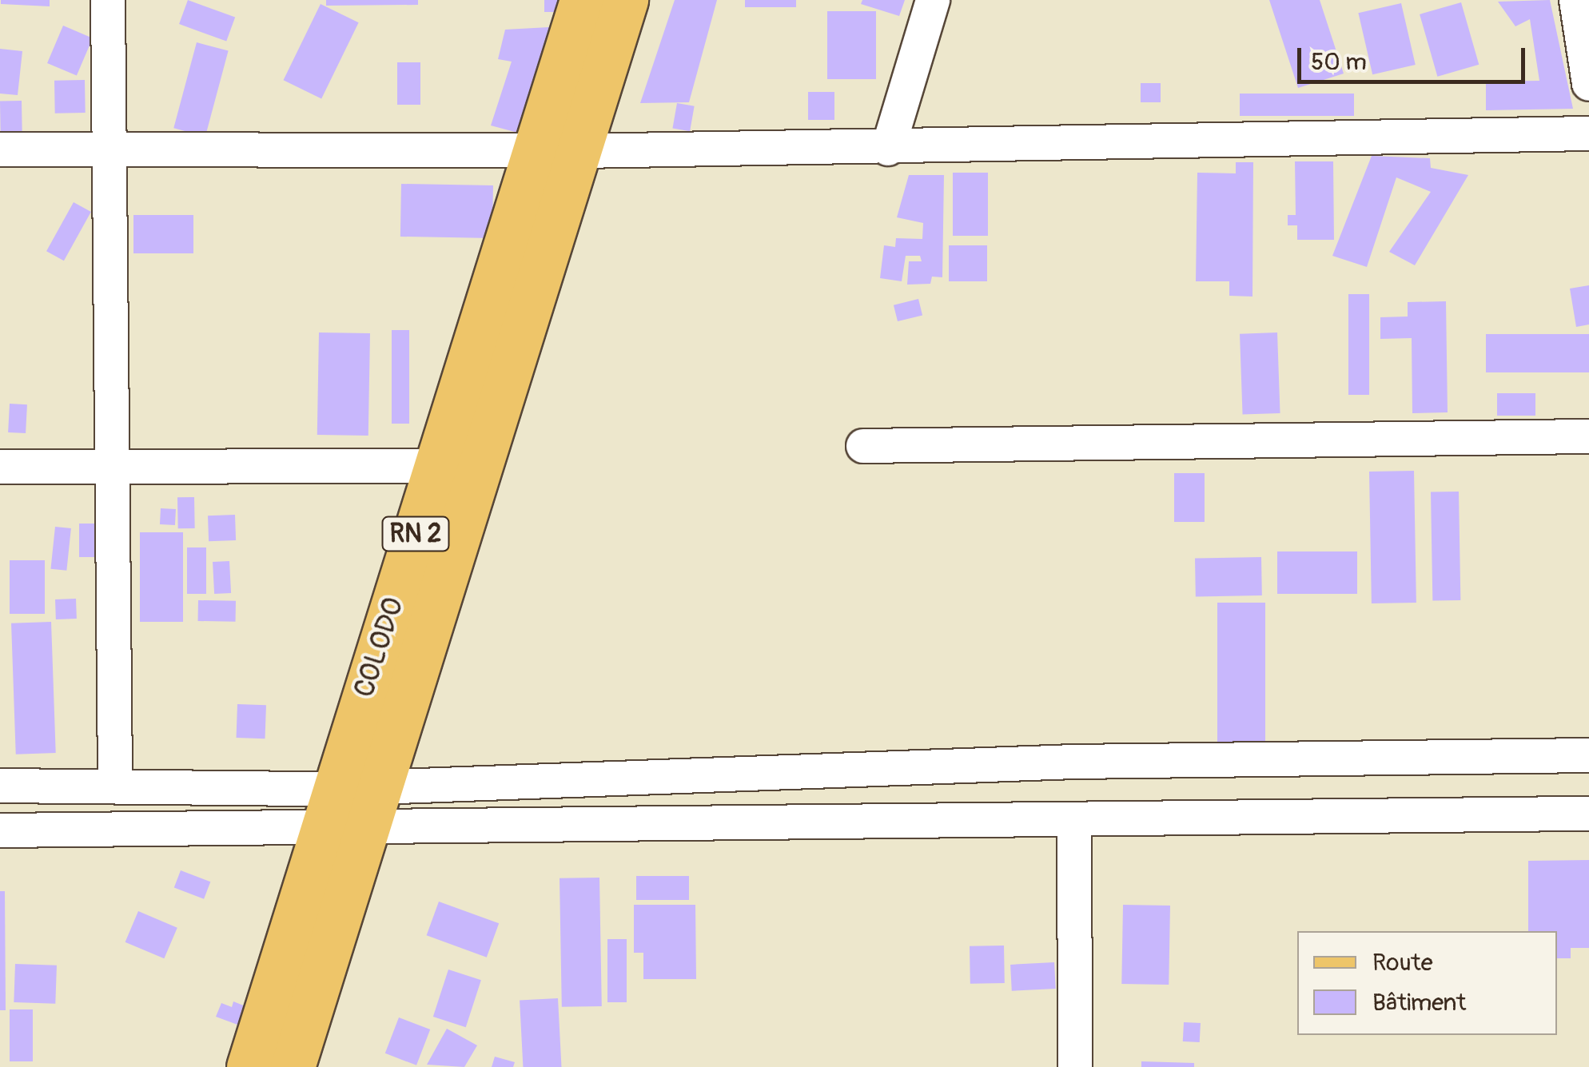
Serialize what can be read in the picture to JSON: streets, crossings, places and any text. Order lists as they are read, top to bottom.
{
  "streets": {
    "main road": ["RN 2", "COLODO"]
  },
  "legend": ["Route", "Bâtiment"],
  "scale_bar": "50 m"
}
